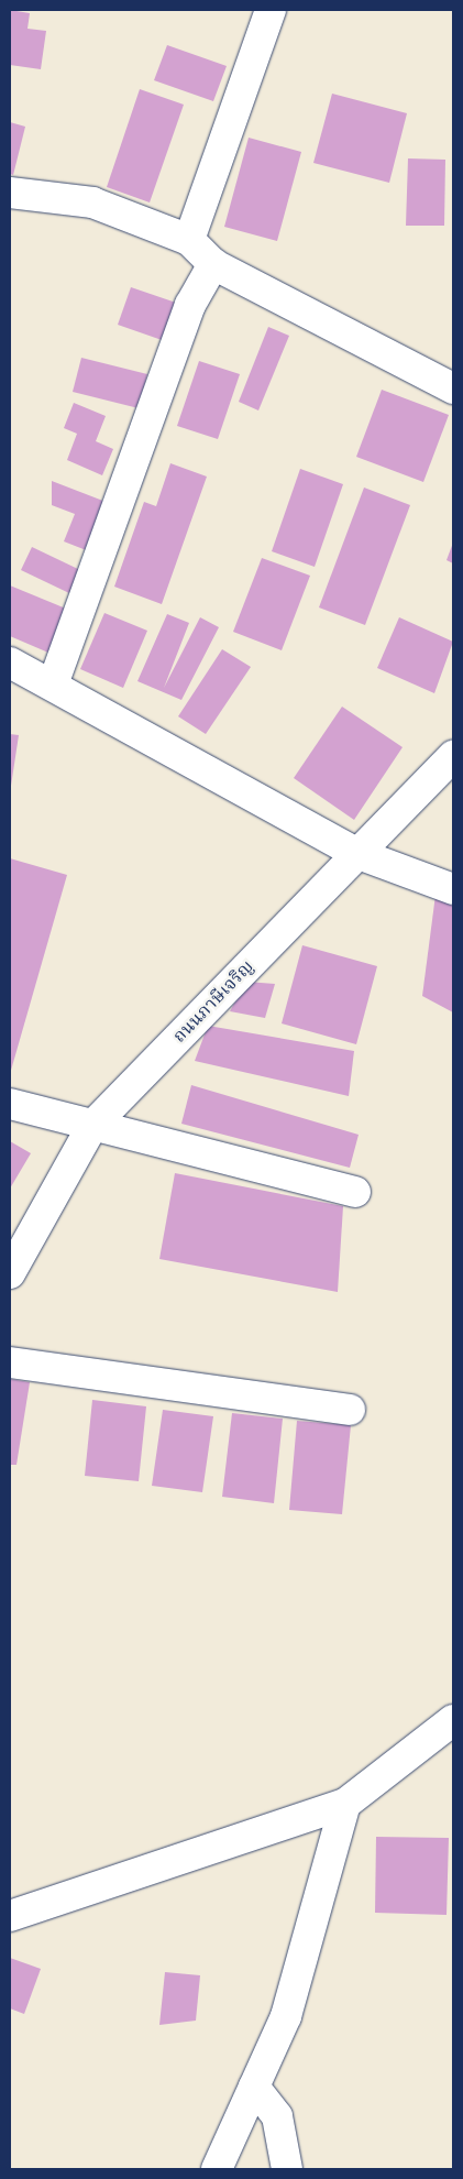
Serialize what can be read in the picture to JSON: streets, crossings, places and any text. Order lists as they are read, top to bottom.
{
  "streets": {
    "street": ["ถนนภาษีเจริญ"]
  }
}
